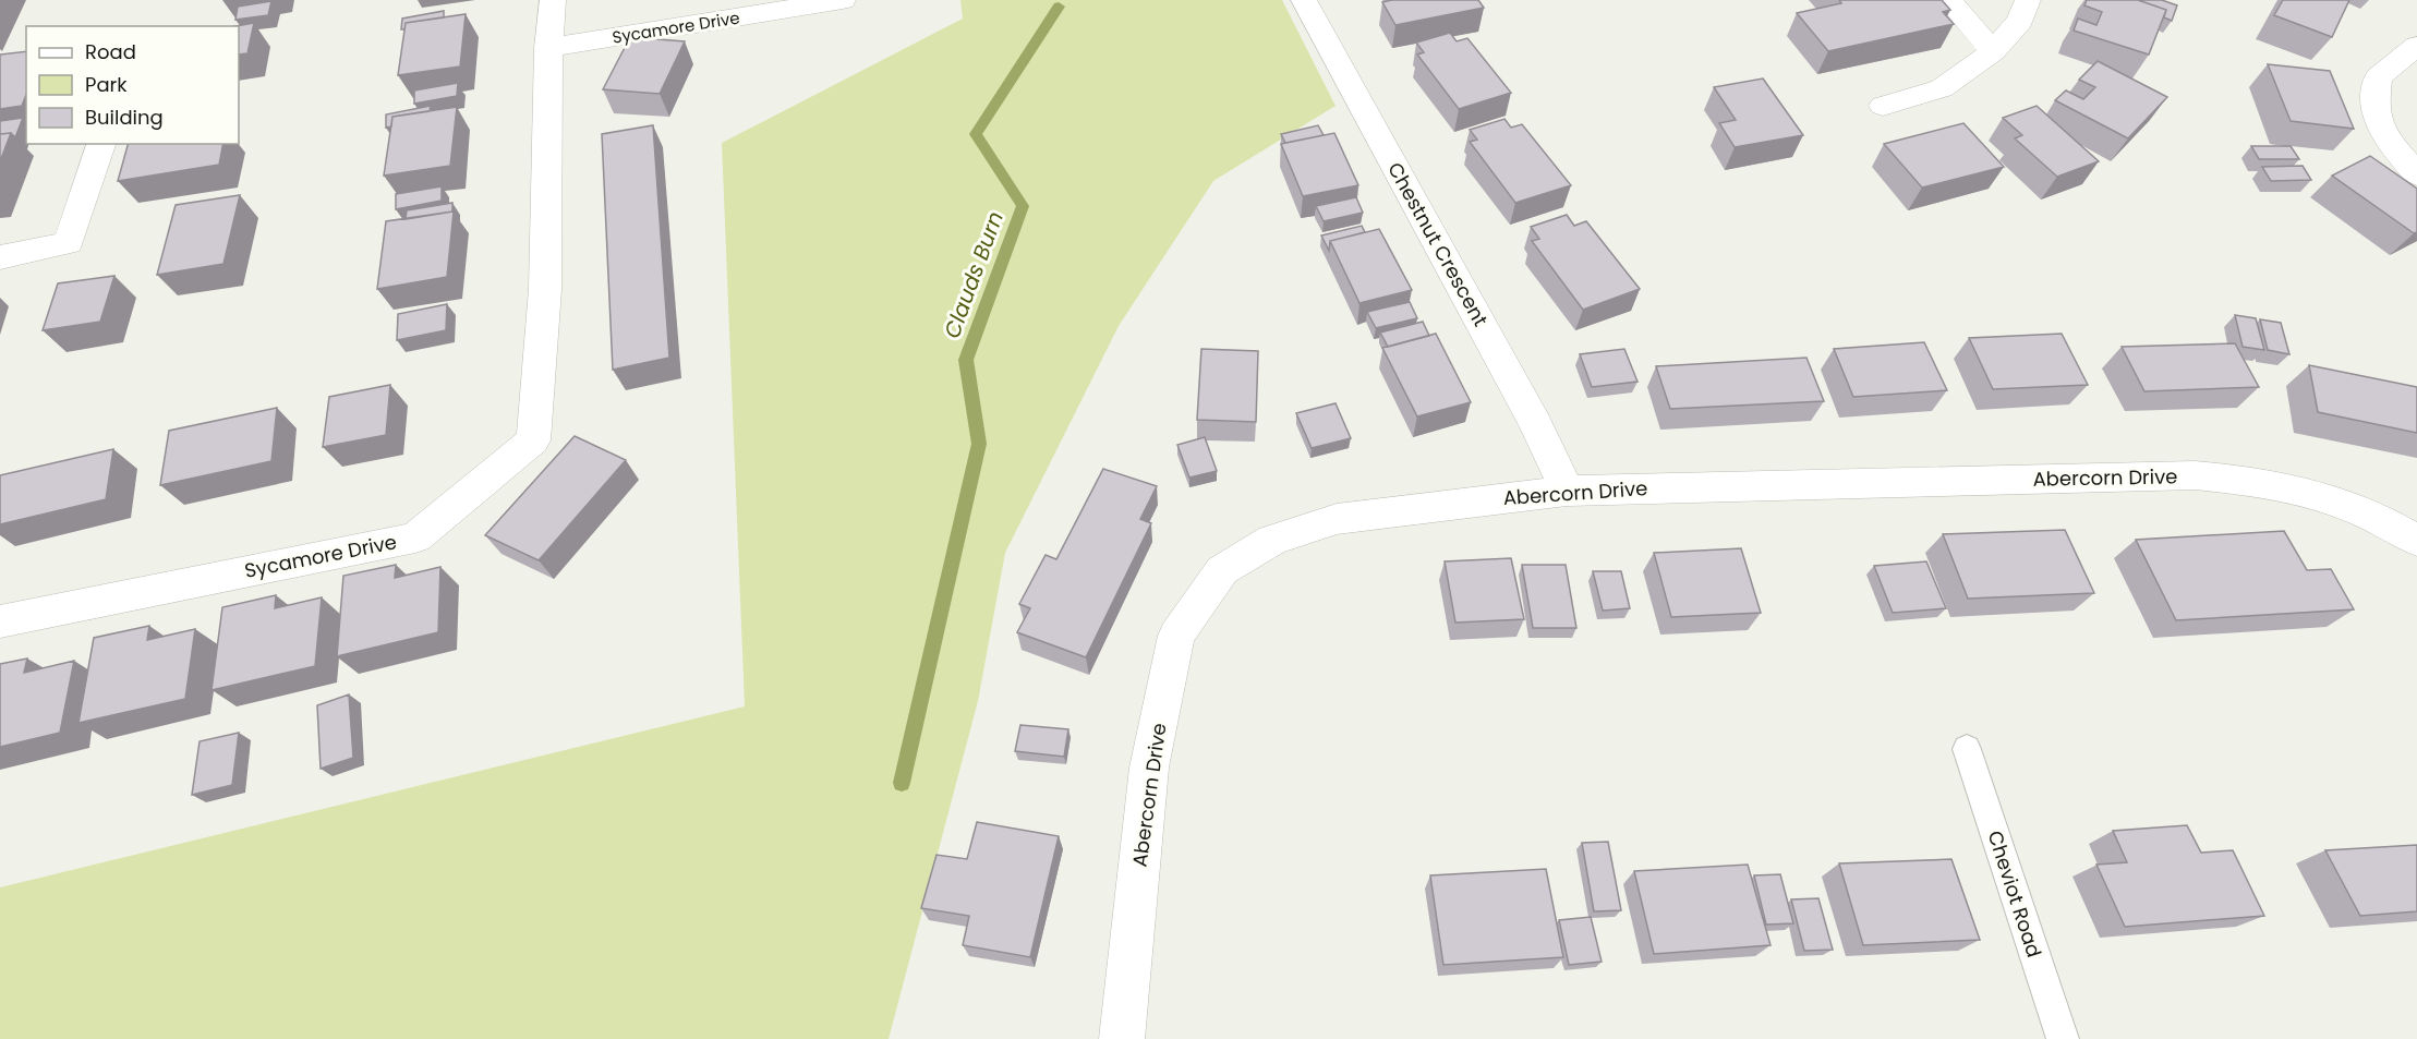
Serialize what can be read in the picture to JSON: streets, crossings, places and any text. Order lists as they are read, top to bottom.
{
  "streets": {
    "street": ["Sycamore Drive", "Chestnut Crescent", "Abercorn Drive"],
    "lane": ["Cheviot Road"]
  },
  "crossings": [
    ["Chestnut Crescent", "Abercorn Drive"]
  ],
  "water": ["Clauds Burn"],
  "legend": ["Road", "Park", "Building"]
}
